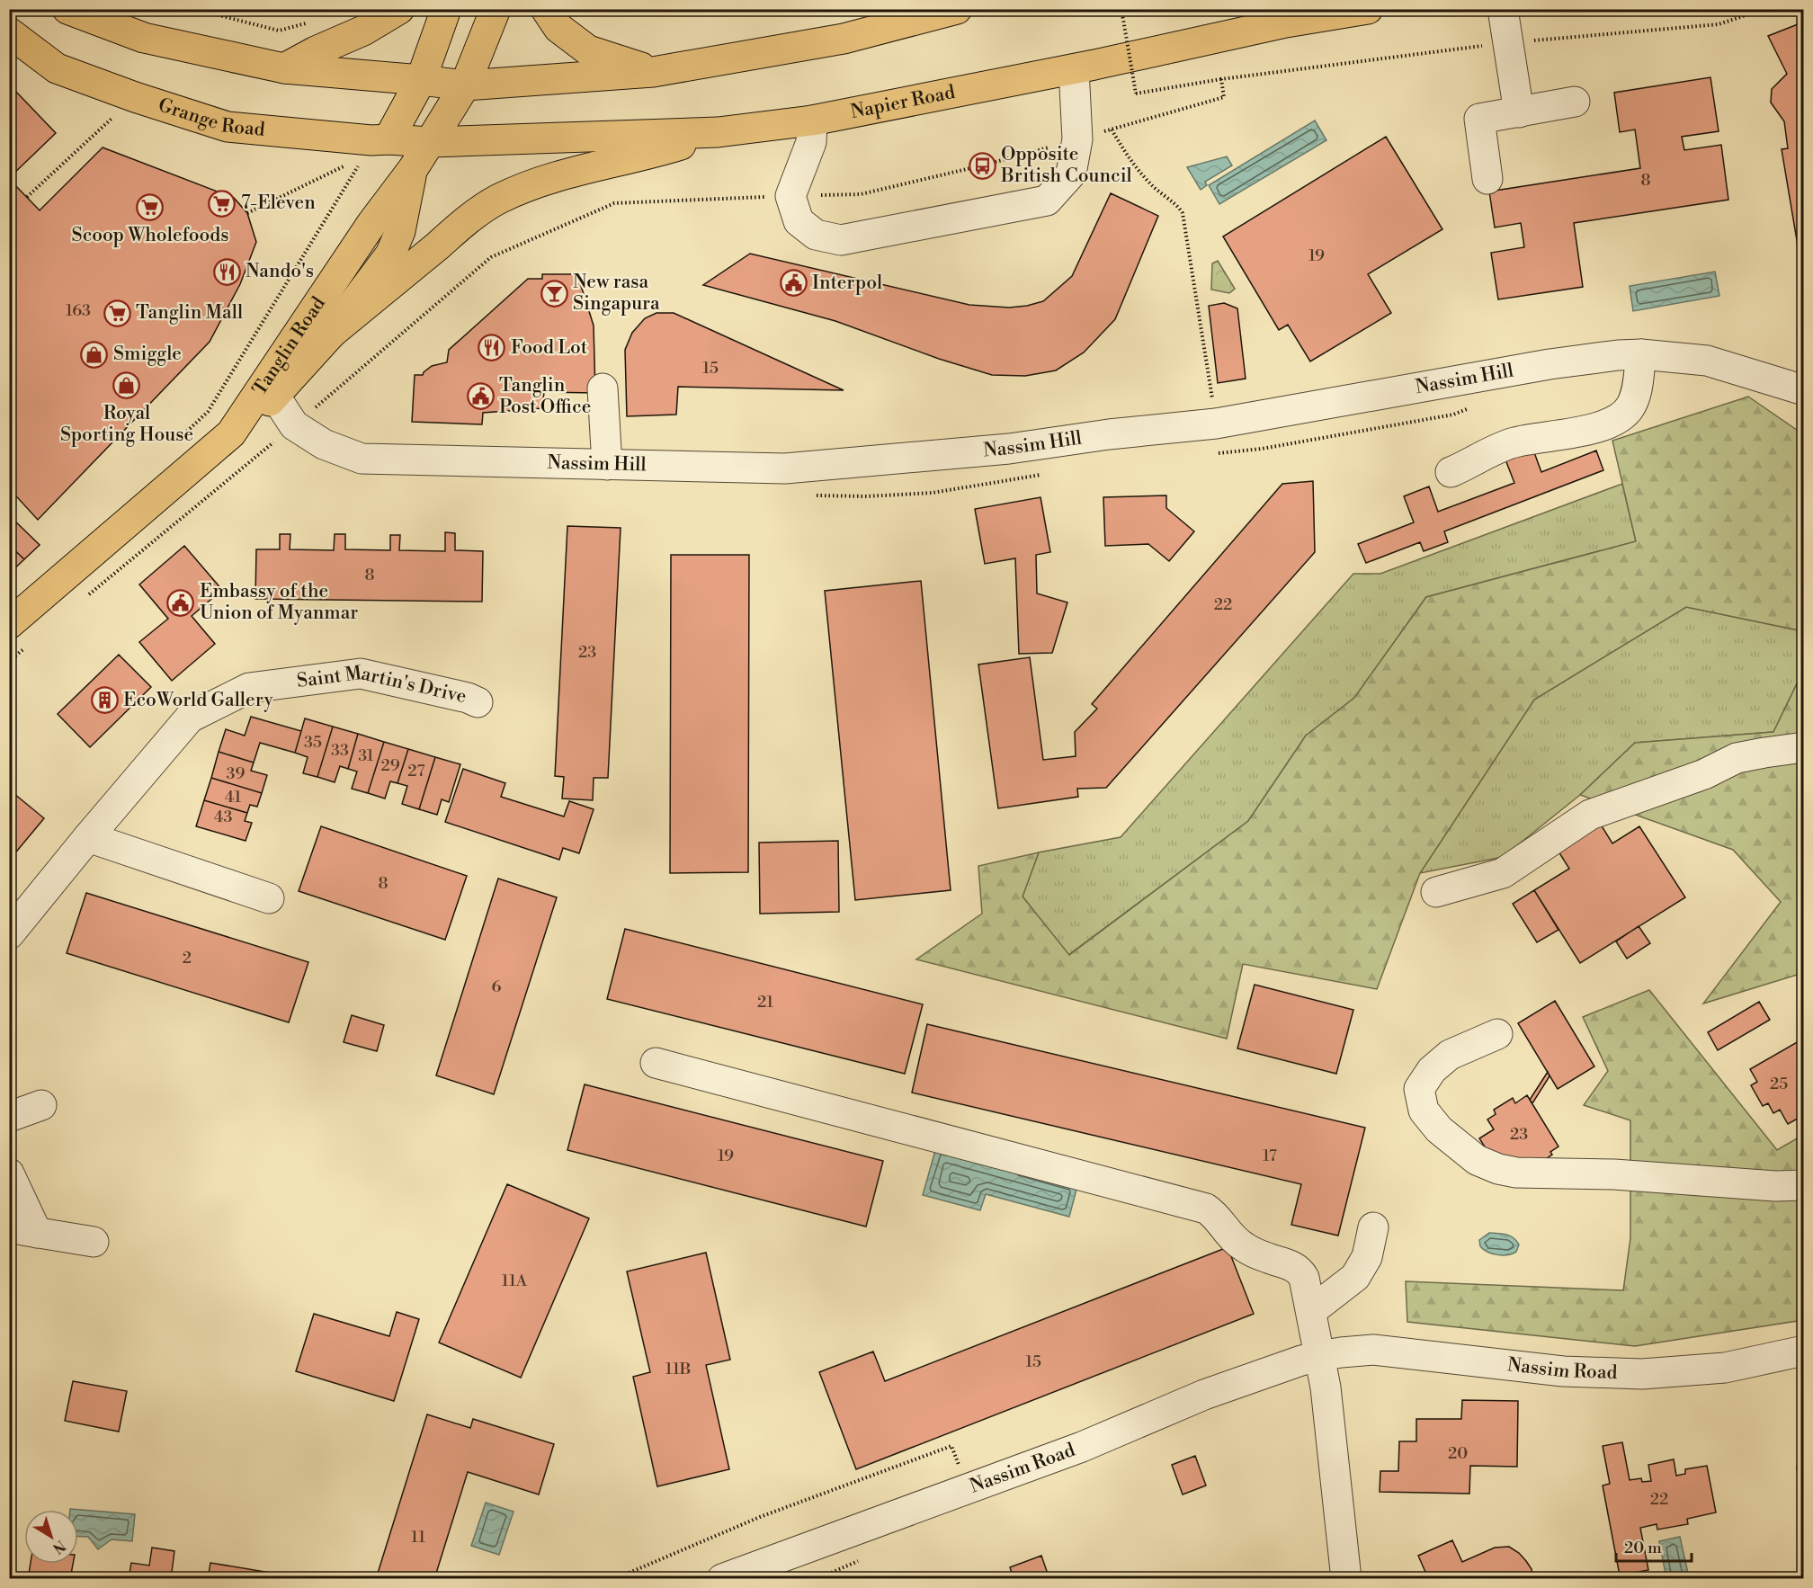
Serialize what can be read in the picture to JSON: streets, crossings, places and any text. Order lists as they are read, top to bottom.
{
  "streets": {
    "main road": ["Napier Road", "Grange Road", "Tanglin Road"],
    "street": ["Nassim Hill", "Saint Martin's Drive", "Nassim Road"]
  },
  "crossings": [
    ["Napier Road", "Grange Road"],
    ["Napier Road", "Tanglin Road"],
    ["Grange Road", "Tanglin Road"]
  ],
  "places": {
    "bus stop": ["Opposite British Council"],
    "supermarket": ["7-Eleven", "Scoop Wholefoods", "Tanglin Mall"],
    "restaurant": ["Nando's", "Food Lot"],
    "public building": ["Interpol", "Tanglin Post Office", "Embassy of the Union of Myanmar"],
    "bar": ["New rasa Singapura"],
    "shop": ["Smiggle", "Royal Sporting House"],
    "building": ["EcoWorld Gallery"]
  },
  "house_numbers": [
    "8",
    "19",
    "163",
    "15",
    "8",
    "22",
    "23",
    "35",
    "33",
    "31",
    "29",
    "27",
    "39",
    "41",
    "43",
    "8",
    "2",
    "6",
    "21",
    "25",
    "23",
    "19",
    "17",
    "11A",
    "15",
    "11B",
    "20",
    "22",
    "11"
  ],
  "scale_bar": "20 m",
  "north": "bottom right"
}
